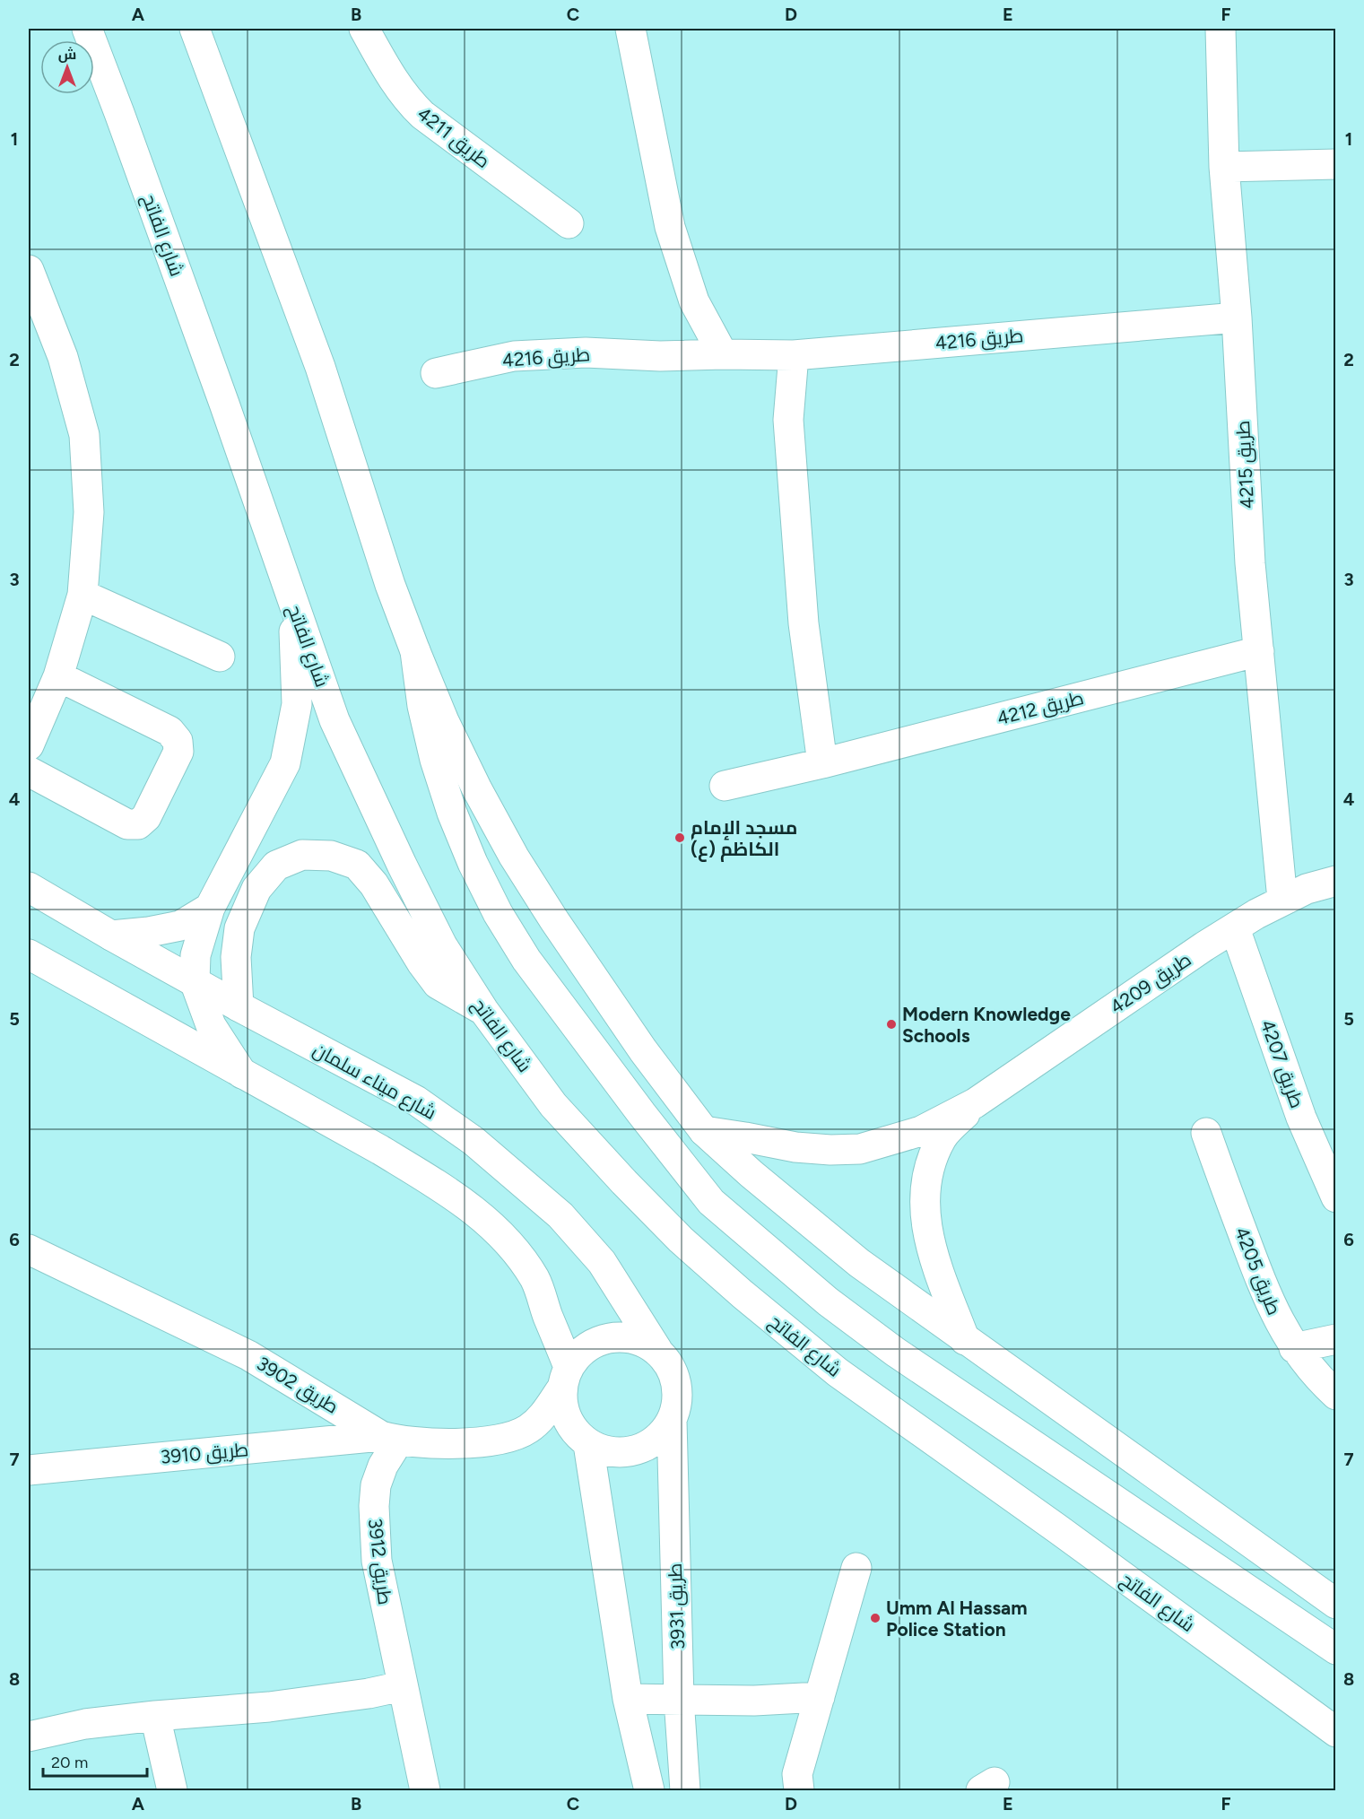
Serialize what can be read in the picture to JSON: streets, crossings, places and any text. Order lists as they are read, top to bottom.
{
  "streets": {
    "main road": [
      "طريق 4211",
      "شارع الفاتح",
      "طريق 4216",
      "طريق 4215",
      "طريق 4212",
      "طريق 4209",
      "طريق 4207",
      "شارع ميناء سلمان",
      "طريق 4205",
      "طريق 3902",
      "طريق 3910",
      "طريق 3912",
      "طريق 3931"
    ]
  },
  "crossings": [
    ["طريق 4216", "طريق 4215"],
    ["طريق 4215", "طريق 4212"],
    ["طريق 4215", "طريق 4209"],
    ["طريق 4209", "طريق 4207"],
    ["شارع ميناء سلمان", "طريق 3902"],
    ["شارع ميناء سلمان", "طريق 3931"],
    ["طريق 3902", "طريق 3910"],
    ["طريق 3902", "طريق 3912"],
    ["طريق 3902", "طريق 3931"],
    ["طريق 3910", "طريق 3912"]
  ],
  "places": ["مسجد الإمام الكاظم (ع)", "Modern Knowledge Schools", "Umm Al Hassam Police Station"],
  "scale_bar": "20 m",
  "north": "top",
  "grid": {
    "columns": [
      "A",
      "B",
      "C",
      "D",
      "E",
      "F"
    ],
    "rows": [
      "1",
      "2",
      "3",
      "4",
      "5",
      "6",
      "7",
      "8"
    ]
  }
}
